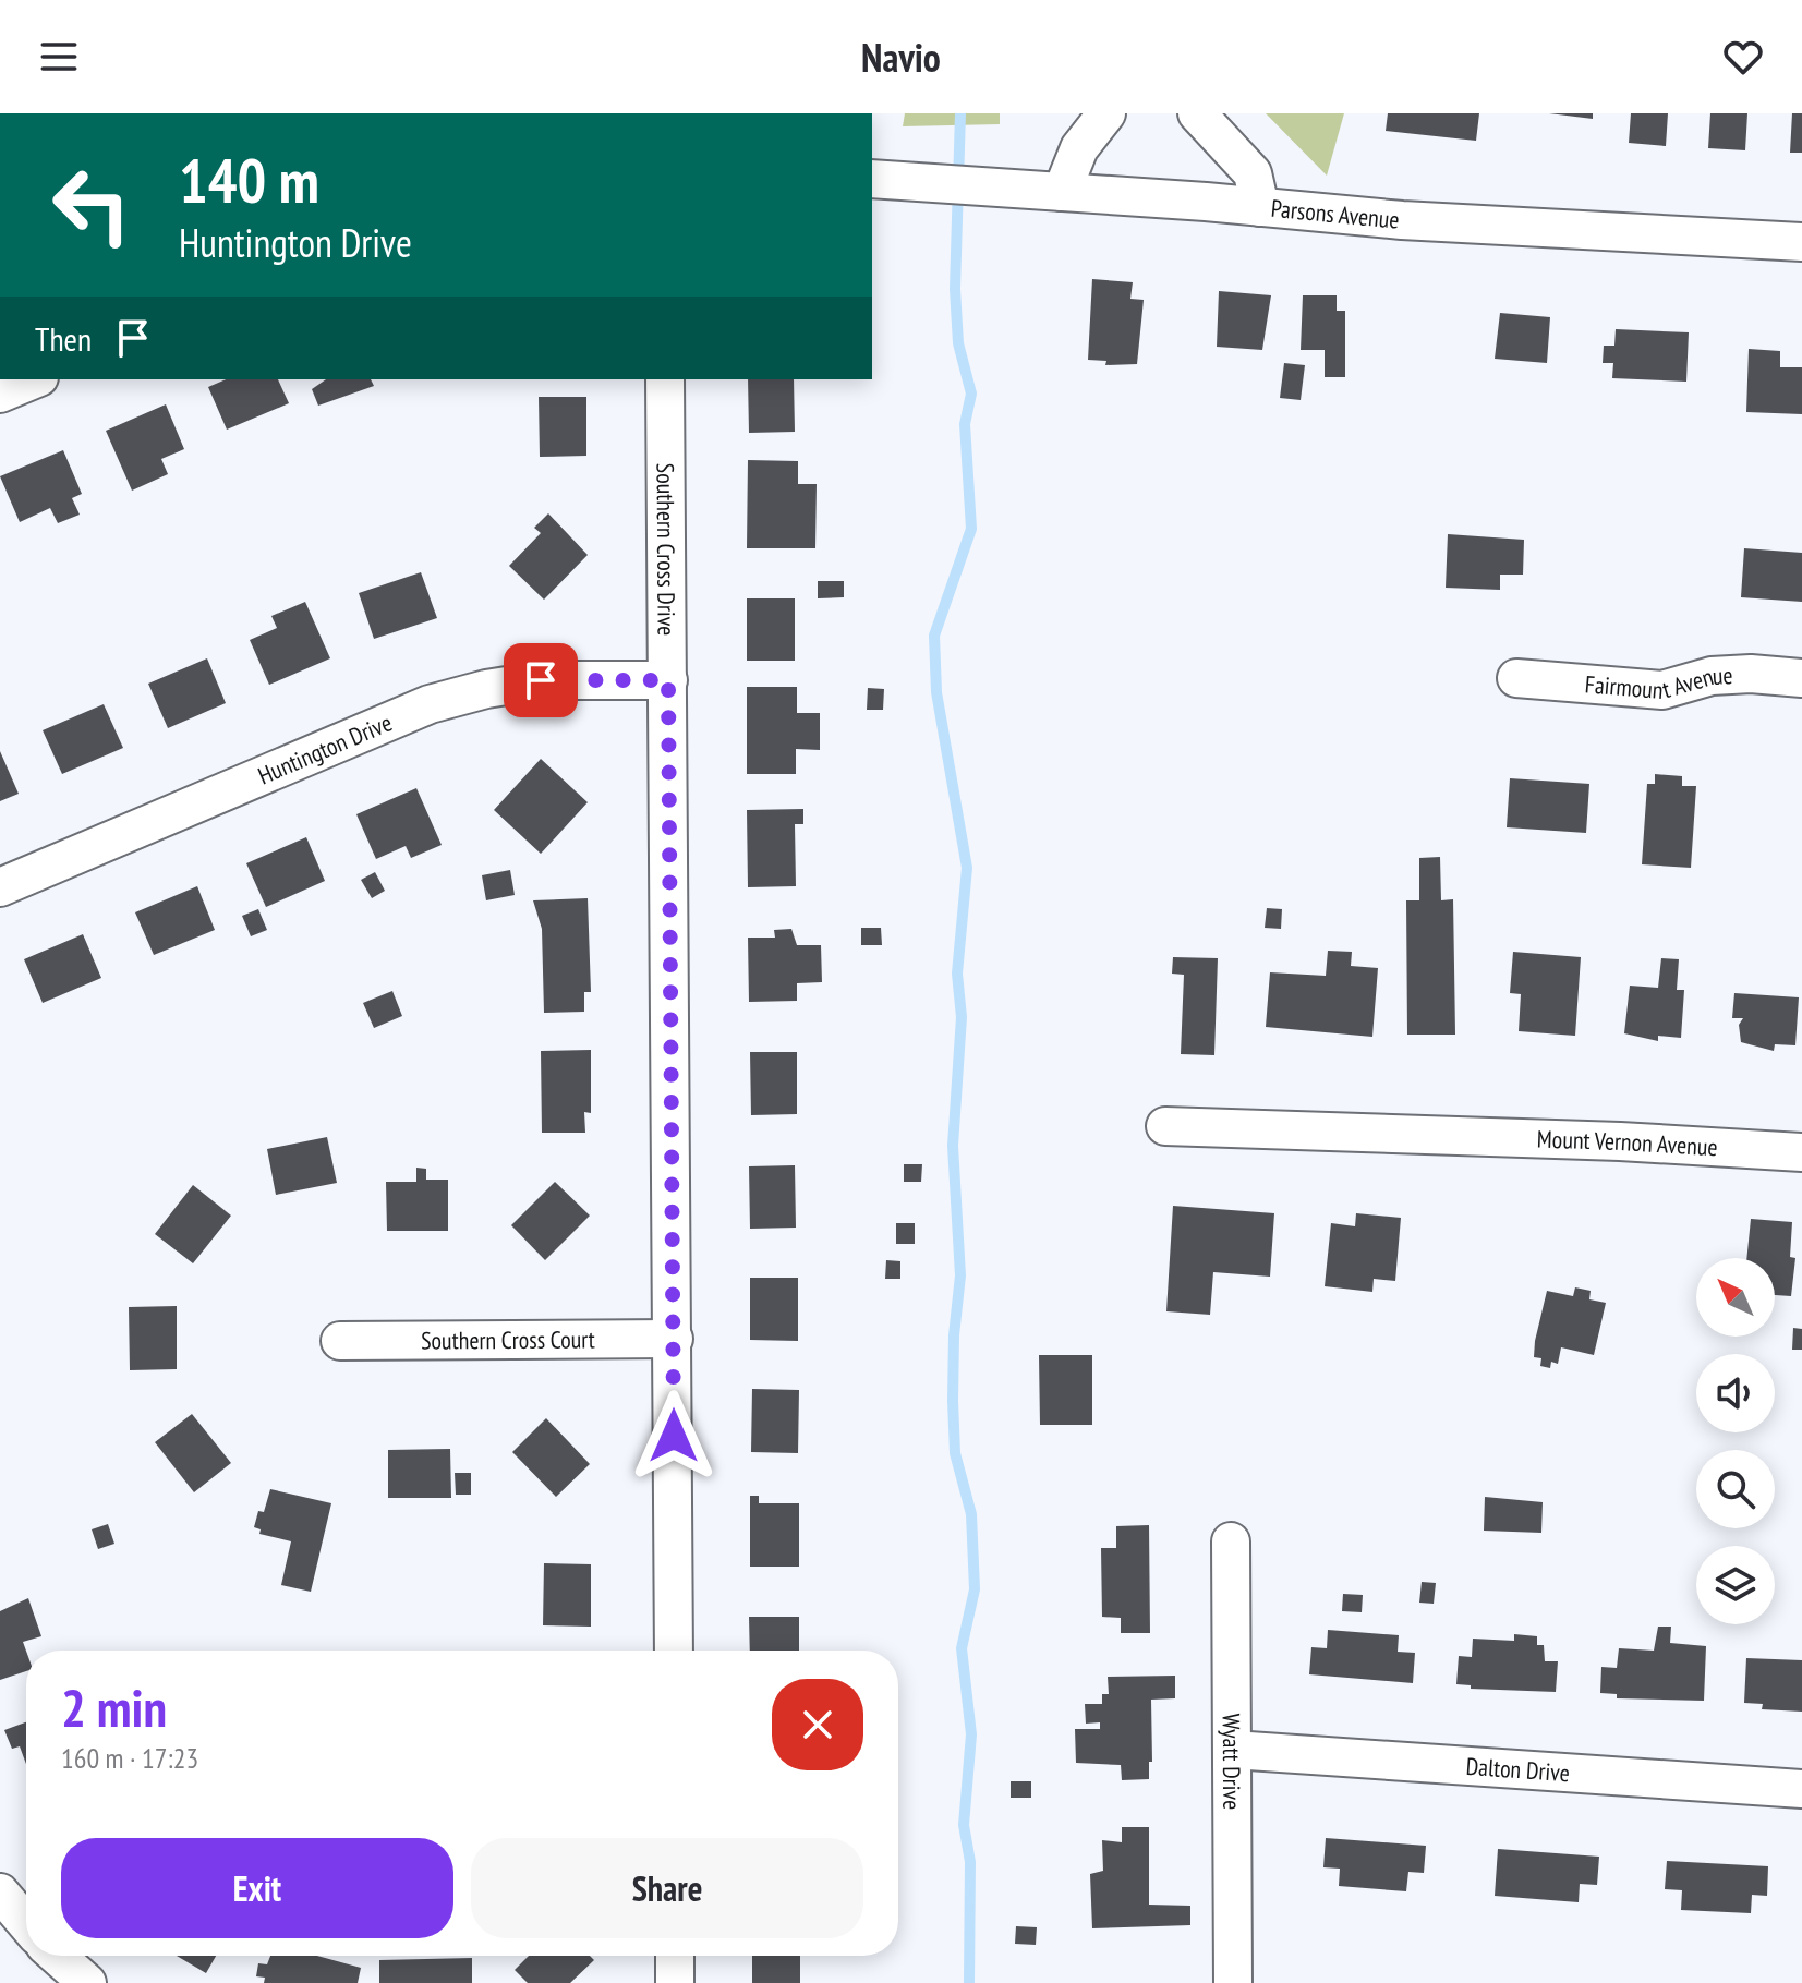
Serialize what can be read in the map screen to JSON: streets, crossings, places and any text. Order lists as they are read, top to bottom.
{
  "streets": {
    "street": [
      "Parsons Avenue",
      "Southern Cross Drive",
      "Fairmount Avenue",
      "Huntington Drive",
      "Mount Vernon Avenue",
      "Southern Cross Court",
      "Wyatt Drive",
      "Dalton Drive"
    ]
  },
  "crossings": [
    ["Southern Cross Drive", "Huntington Drive"],
    ["Southern Cross Drive", "Southern Cross Court"],
    ["Wyatt Drive", "Dalton Drive"]
  ],
  "north": "top left",
  "page": {
    "header": "Navio",
    "turn": ["140 m", "Huntington Drive"],
    "then": "Then",
    "heading": ["2 min", "160 m · 17:23"],
    "buttons": ["Exit", "Share"]
  }
}
